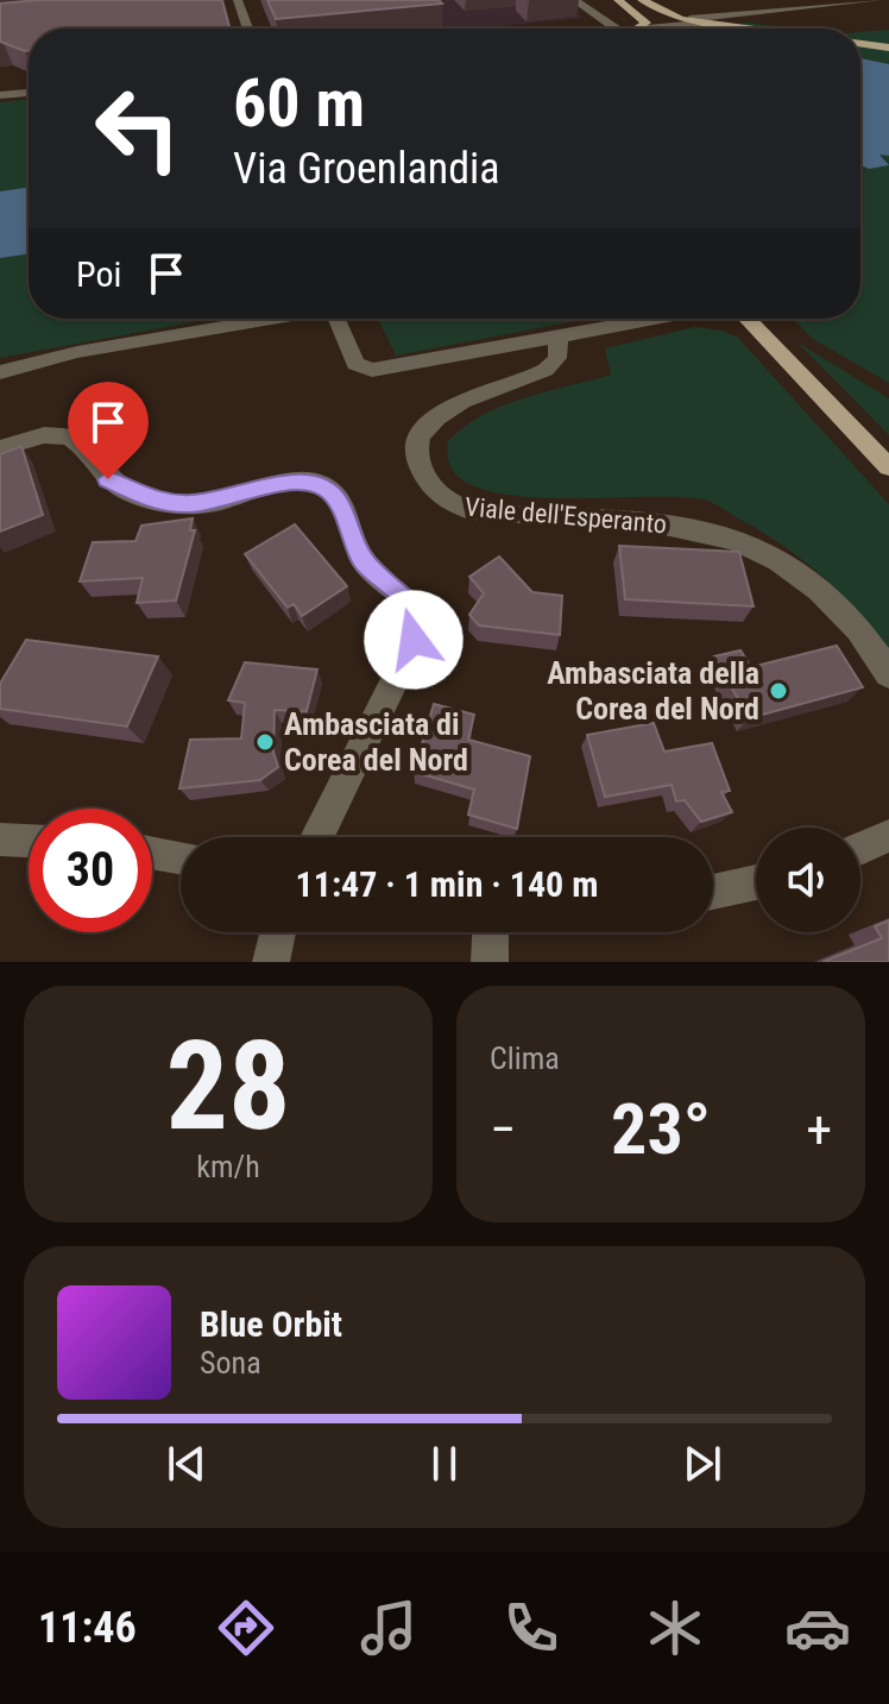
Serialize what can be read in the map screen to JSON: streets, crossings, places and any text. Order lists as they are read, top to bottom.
{
  "streets": {
    "street": ["Viale dell'Esperanto"]
  },
  "places": ["Ambasciata della Corea del Nord", "Ambasciata di Corea del Nord"],
  "page": {
    "turn": ["60 m", "Via Groenlandia"],
    "then": "Poi",
    "limit": "30",
    "trip": "11:47 · 1 min · 140 m",
    "tile": [
      ["28", "km/h"],
      "Clima"
    ],
    "heat": ["−", "23°", "+"],
    "song": ["Blue Orbit", "Sona"],
    "tabs": "11:46"
  }
}
